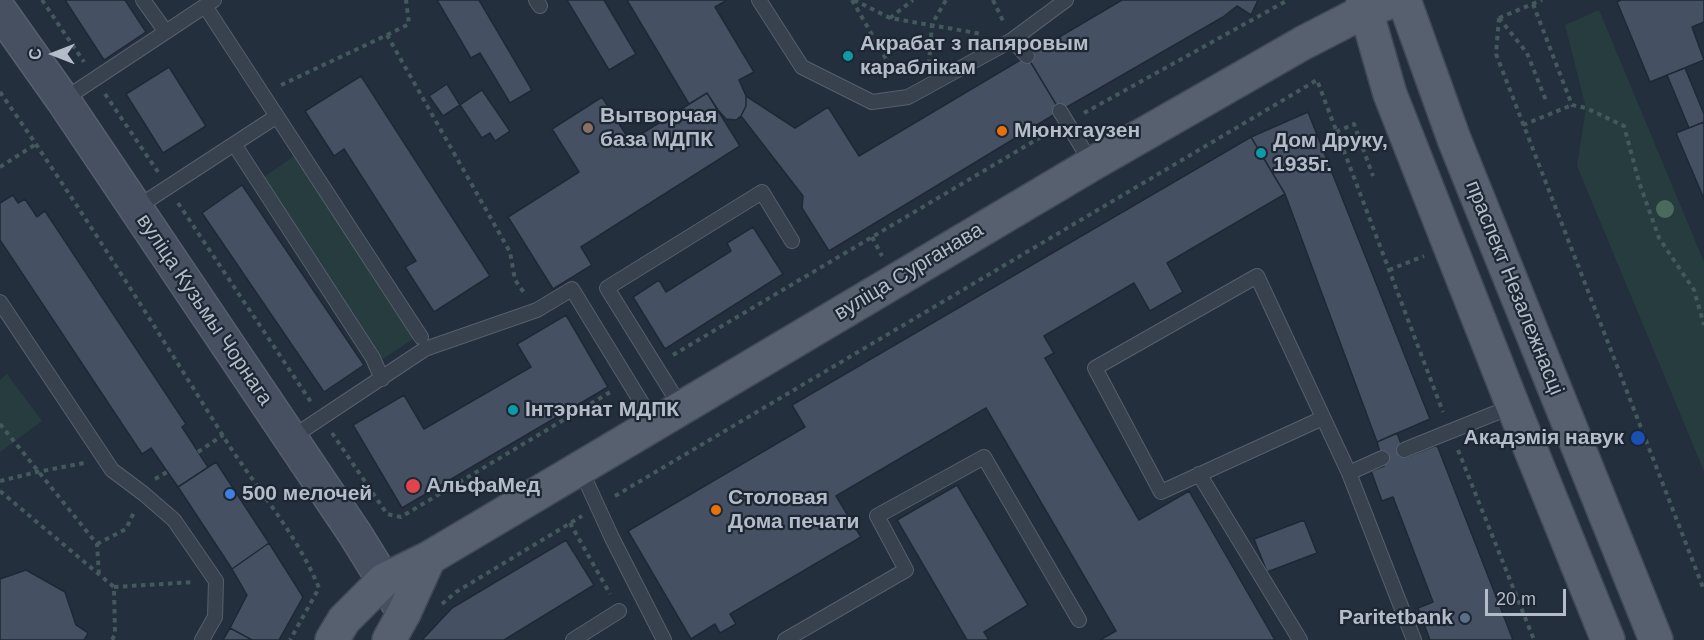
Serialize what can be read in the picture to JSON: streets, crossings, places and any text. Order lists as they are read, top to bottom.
{
  "streets": {
    "main road": ["вуліца Сурганава", "праспект Незалежнасці", "вуліца Кузьмы Чорнага"]
  },
  "crossings": [
    ["вуліца Сурганава", "праспект Незалежнасці"],
    ["вуліца Сурганава", "вуліца Кузьмы Чорнага"]
  ],
  "places": [
    "Акрабат з папяровым караблікам",
    "Вытворчая база МДПК",
    "Мюнхгаузен",
    "Дом Друку, 1935г.",
    "Інтэрнат МДПК",
    "Акадэмія навук",
    "АльфаМед",
    "500 мелочей",
    "Столовая Дома печати",
    "Paritetbank"
  ],
  "scale_bar": "20 m",
  "north": "left"
}
